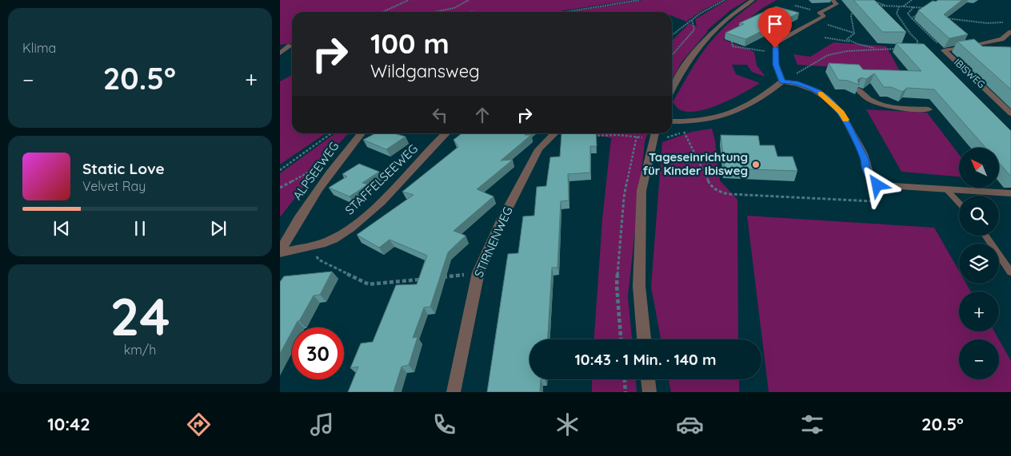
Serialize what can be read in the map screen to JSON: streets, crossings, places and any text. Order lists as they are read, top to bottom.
{
  "streets": {
    "street": [
      "IBISWEG",
      "ALPSEEWEG",
      "STAFFELSEEWEG",
      "STIRNENWEG"
    ]
  },
  "crossings": [
    ["ALPSEEWEG", "STAFFELSEEWEG"]
  ],
  "places": ["Tageseinrichtung für Kinder Ibisweg"],
  "north": "top left",
  "page": {
    "tile": [
      "Klima",
      ["24", "km/h"]
    ],
    "turn": ["100 m", "Wildgansweg"],
    "heat": ["−", "20.5°", "+"],
    "map_buttons": ["+", "−"],
    "song": ["Static Love", "Velvet Ray"],
    "limit": "30",
    "trip": "10:43 · 1 Min. · 140 m",
    "tabs": ["10:42", "20.5°"]
  }
}
